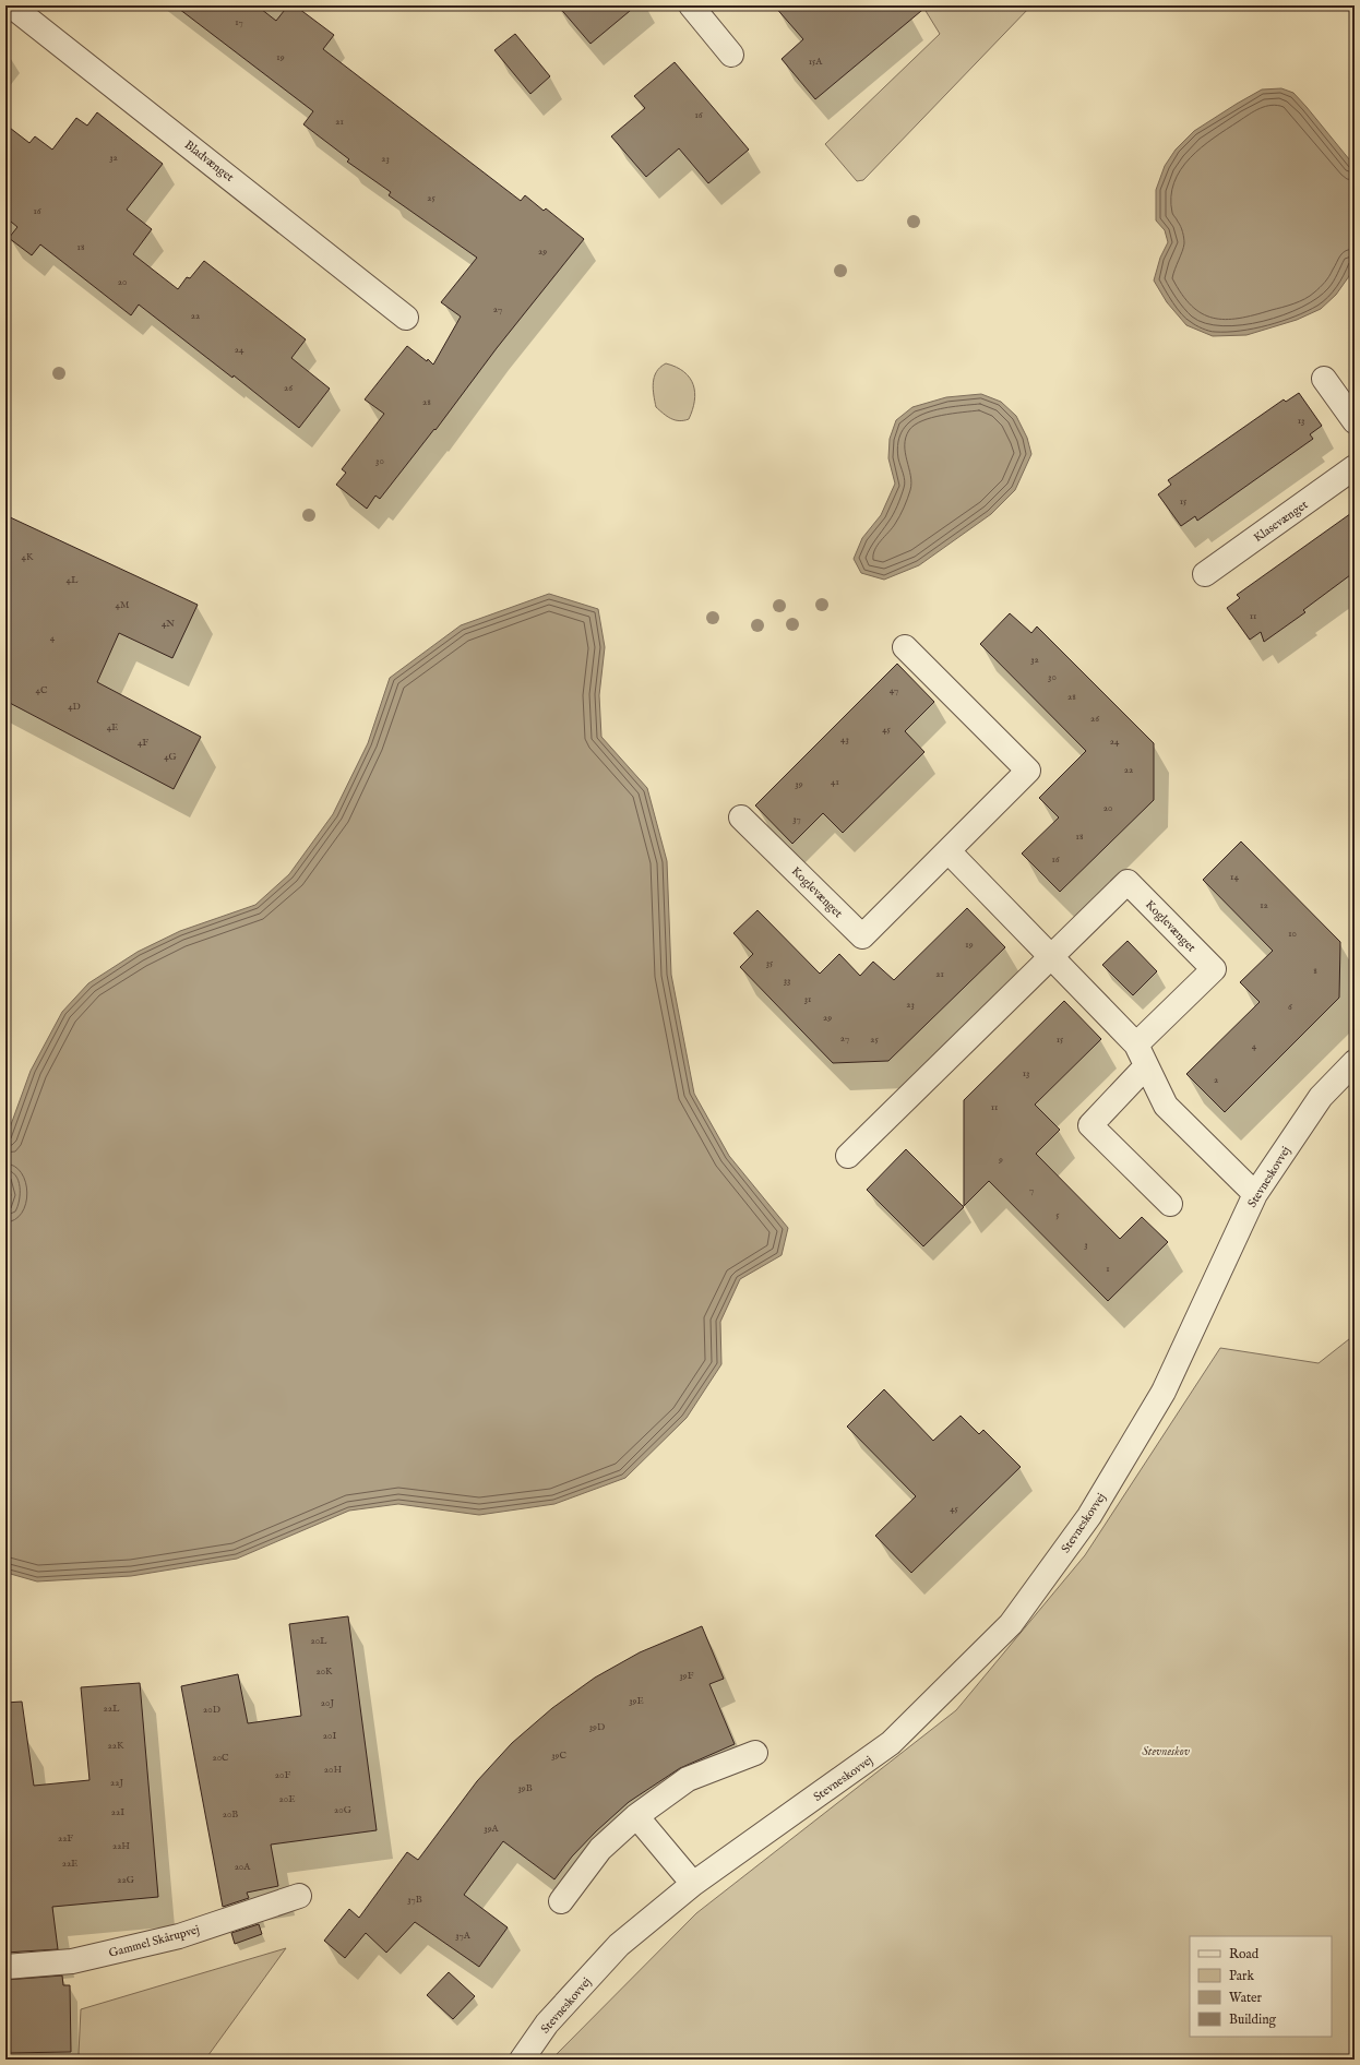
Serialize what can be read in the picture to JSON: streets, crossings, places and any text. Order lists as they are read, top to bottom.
{
  "streets": {
    "street": [
      "Bladvænget",
      "Klasevænget",
      "Koglevænget",
      "Stevneskovvej",
      "Gammel Skårupvej"
    ]
  },
  "parks": ["Stevneskov"],
  "house_numbers": [
    "17",
    "19",
    "15A",
    "16",
    "21",
    "32",
    "23",
    "25",
    "16",
    "18",
    "29",
    "20",
    "27",
    "22",
    "24",
    "26",
    "28",
    "13",
    "30",
    "15",
    "4K",
    "4L",
    "4M",
    "11",
    "4N",
    "4",
    "32",
    "30",
    "4C",
    "47",
    "28",
    "4D",
    "26",
    "4E",
    "45",
    "43",
    "24",
    "4F",
    "4G",
    "22",
    "41",
    "39",
    "20",
    "37",
    "18",
    "16",
    "14",
    "12",
    "10",
    "19",
    "35",
    "8",
    "21",
    "33",
    "31",
    "23",
    "6",
    "29",
    "27",
    "25",
    "15",
    "4",
    "13",
    "2",
    "11",
    "9",
    "7",
    "5",
    "3",
    "1",
    "45",
    "20L",
    "20K",
    "39F",
    "39E",
    "20J",
    "22L",
    "20D",
    "39D",
    "20I",
    "22K",
    "39C",
    "20C",
    "20H",
    "20F",
    "22J",
    "39B",
    "20E",
    "20G",
    "22I",
    "20B",
    "39A",
    "22F",
    "22H",
    "22E",
    "20A",
    "22G",
    "37B",
    "37A"
  ],
  "legend": [
    "Road",
    "Park",
    "Water",
    "Building"
  ]
}
